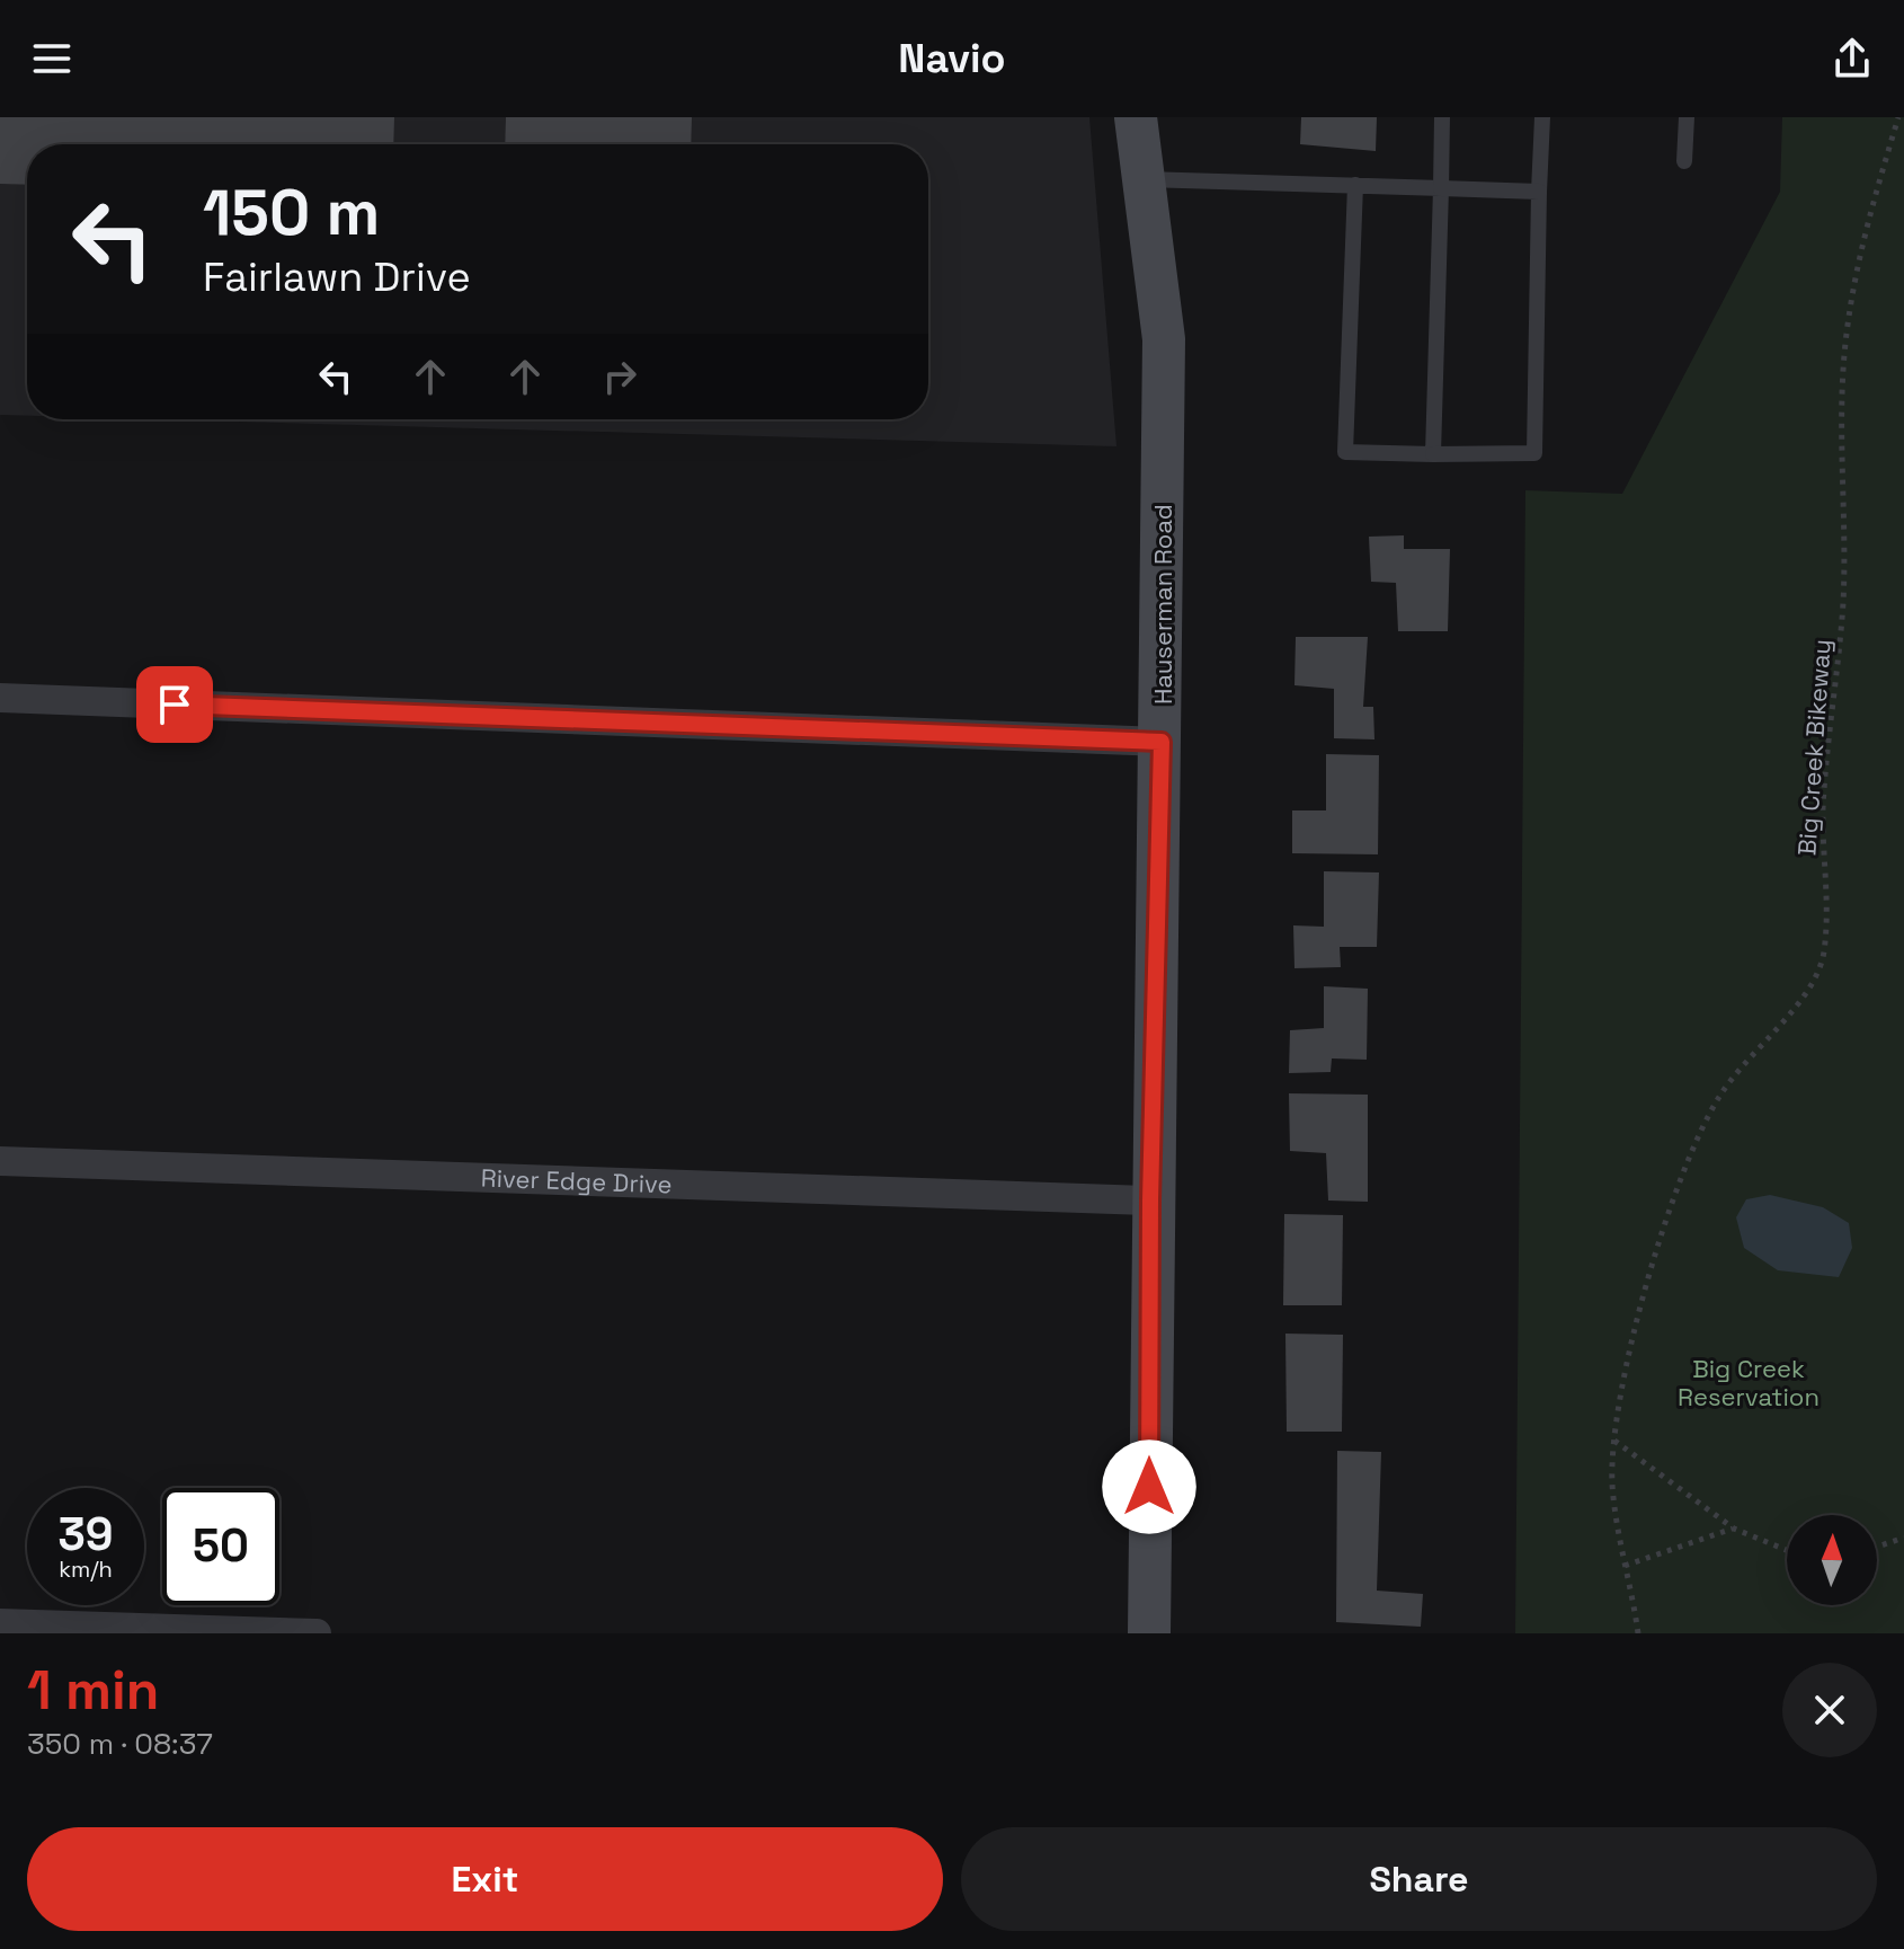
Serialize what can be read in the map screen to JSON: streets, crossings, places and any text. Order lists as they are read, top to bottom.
{
  "streets": {
    "main road": ["Hauserman Road"],
    "street": ["River Edge Drive"],
    "path": ["Big Creek Bikeway"]
  },
  "crossings": [
    ["Hauserman Road", "River Edge Drive"]
  ],
  "parks": ["Big Creek Reservation"],
  "north": "top",
  "page": {
    "header": "Navio",
    "turn": ["150 m", "Fairlawn Drive"],
    "speed": "39 km/h",
    "limit": "50",
    "heading": ["1 min", "350 m · 08:37"],
    "buttons": ["Exit", "Share"]
  }
}
